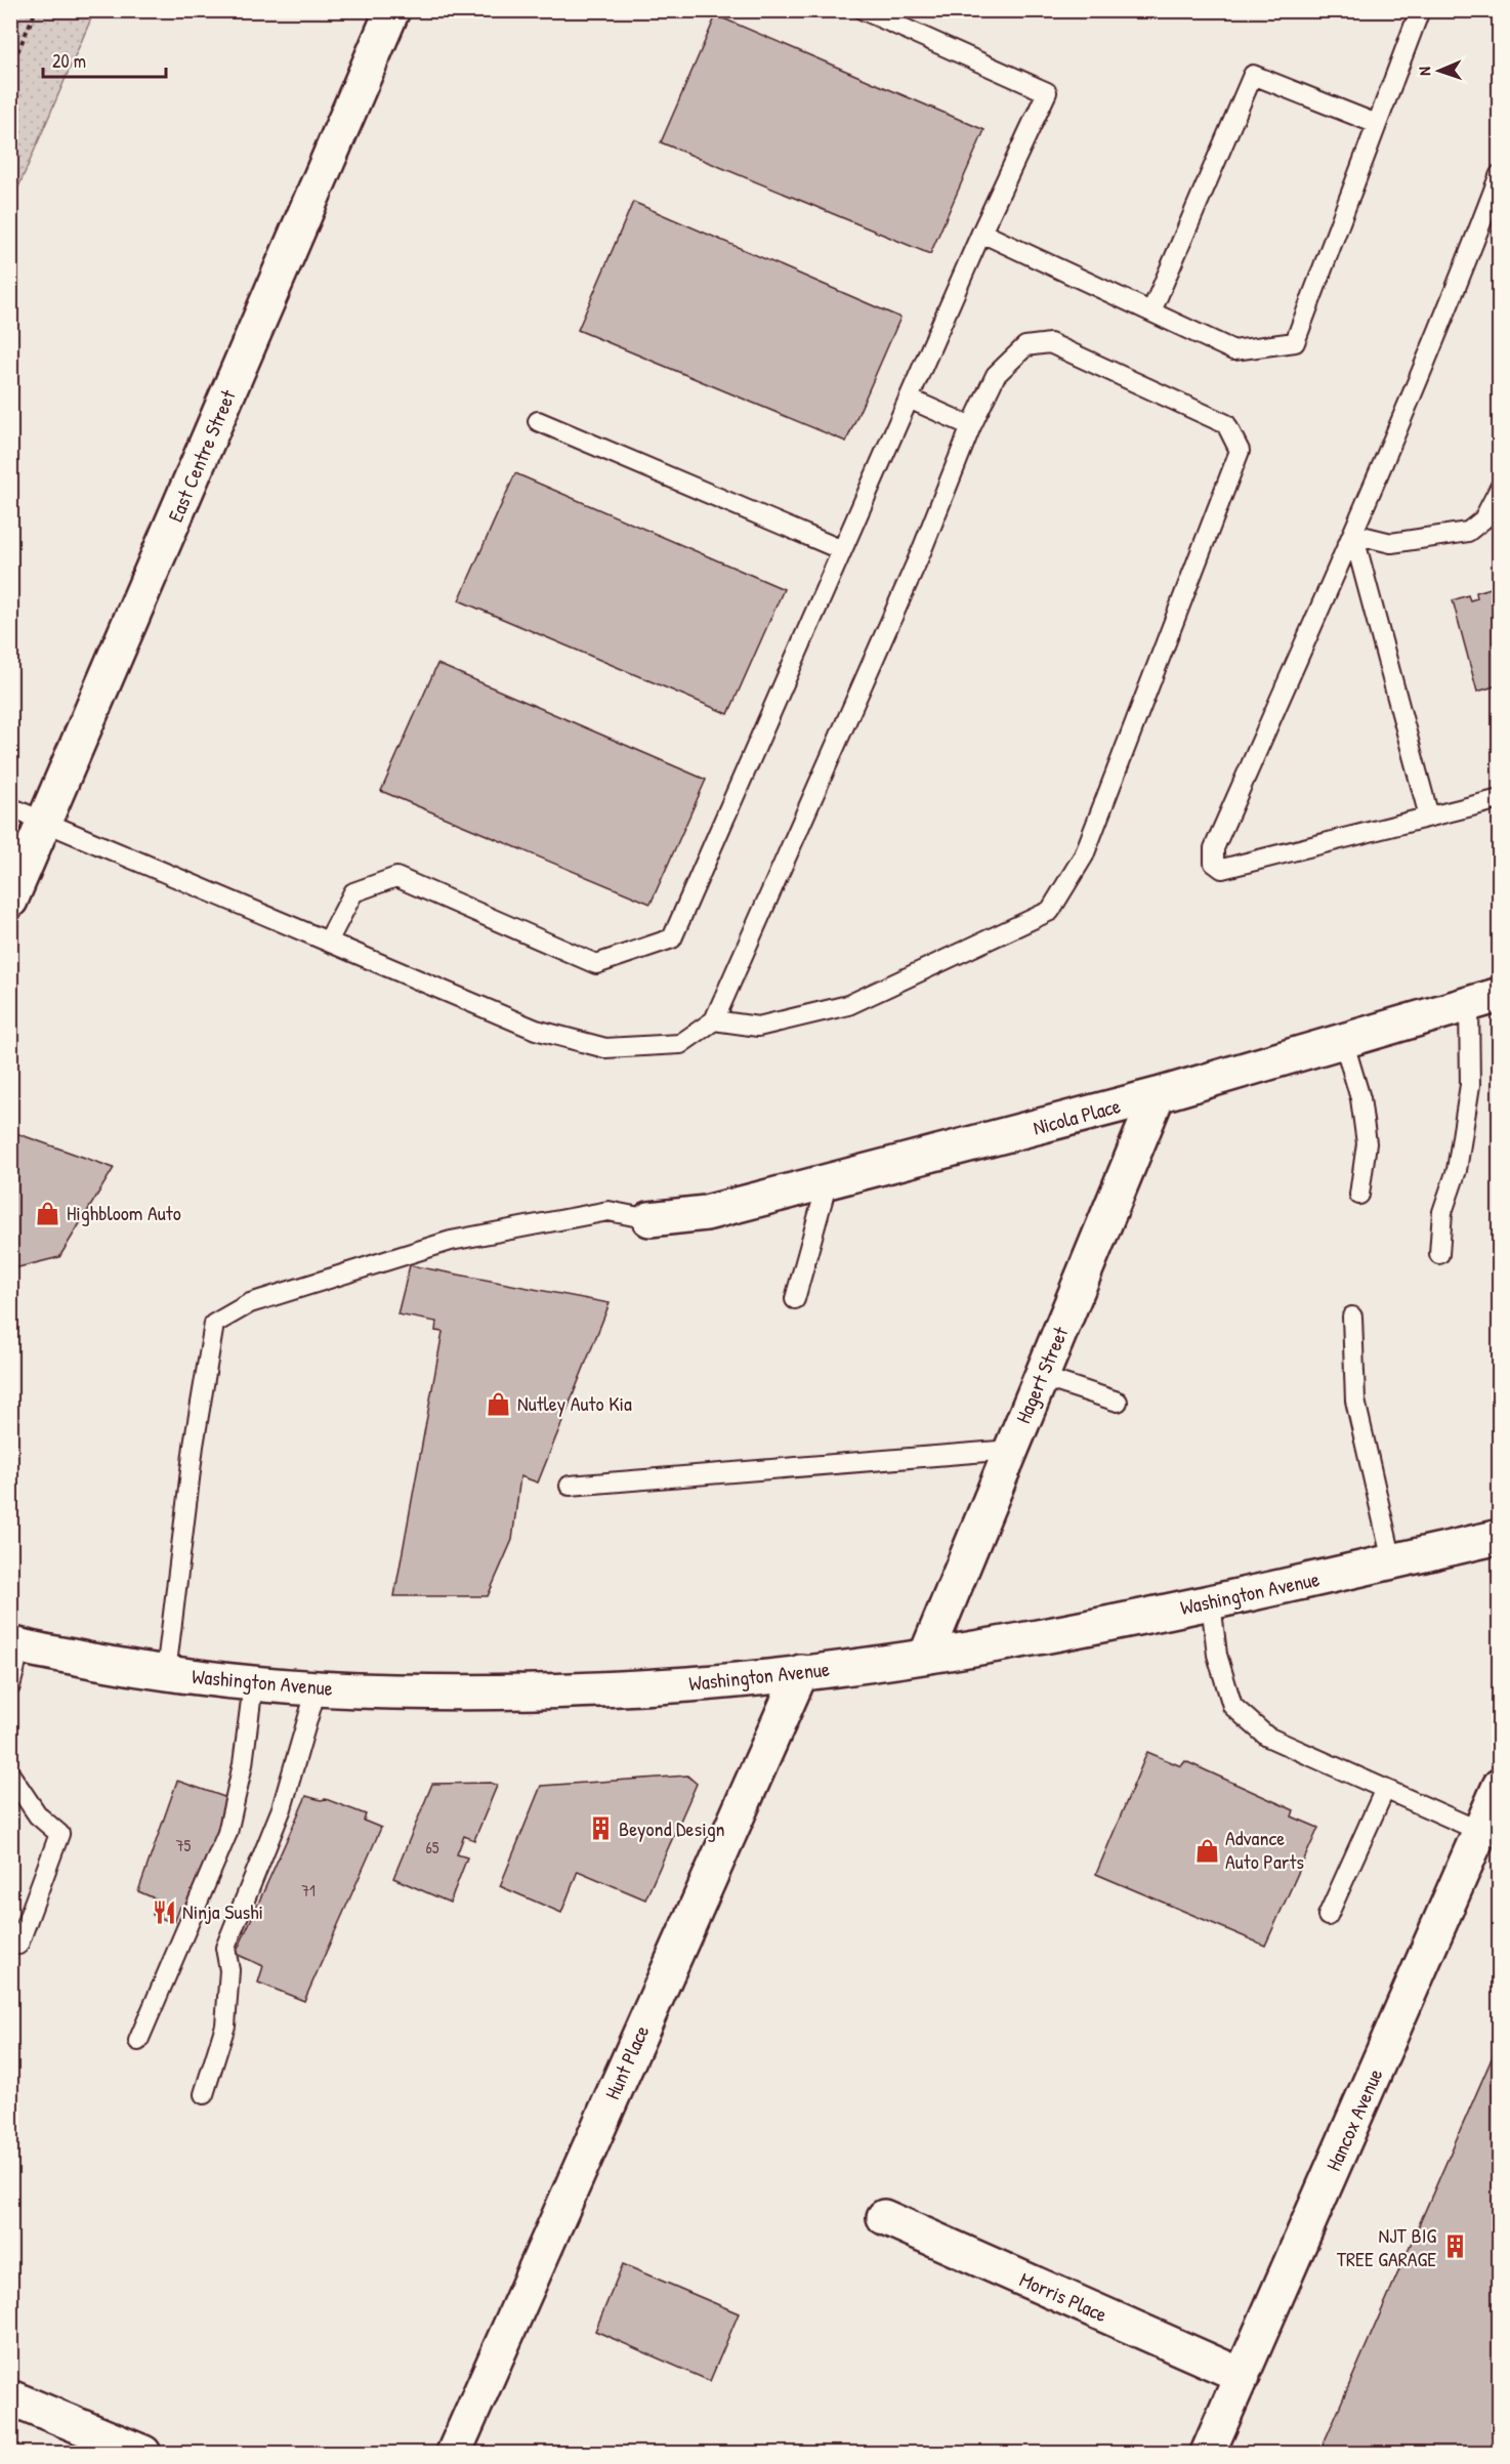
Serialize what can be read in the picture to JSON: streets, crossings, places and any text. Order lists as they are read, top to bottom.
{
  "streets": {
    "street": [
      "East Centre Street",
      "Nicola Place",
      "Hagert Street",
      "Washington Avenue",
      "Hunt Place",
      "Hancox Avenue",
      "Morris Place"
    ]
  },
  "crossings": [
    ["Nicola Place", "Hagert Street"],
    ["Hagert Street", "Washington Avenue"],
    ["Washington Avenue", "Hunt Place"],
    ["Hancox Avenue", "Morris Place"]
  ],
  "places": {
    "shop": ["Highbloom Auto", "Nutley Auto Kia", "Advance Auto Parts"],
    "building": ["Beyond Design", "NJT BIG TREE GARAGE"],
    "restaurant": ["Ninja Sushi"]
  },
  "house_numbers": ["75", "65", "71"],
  "scale_bar": "20 m",
  "north": "left"
}
